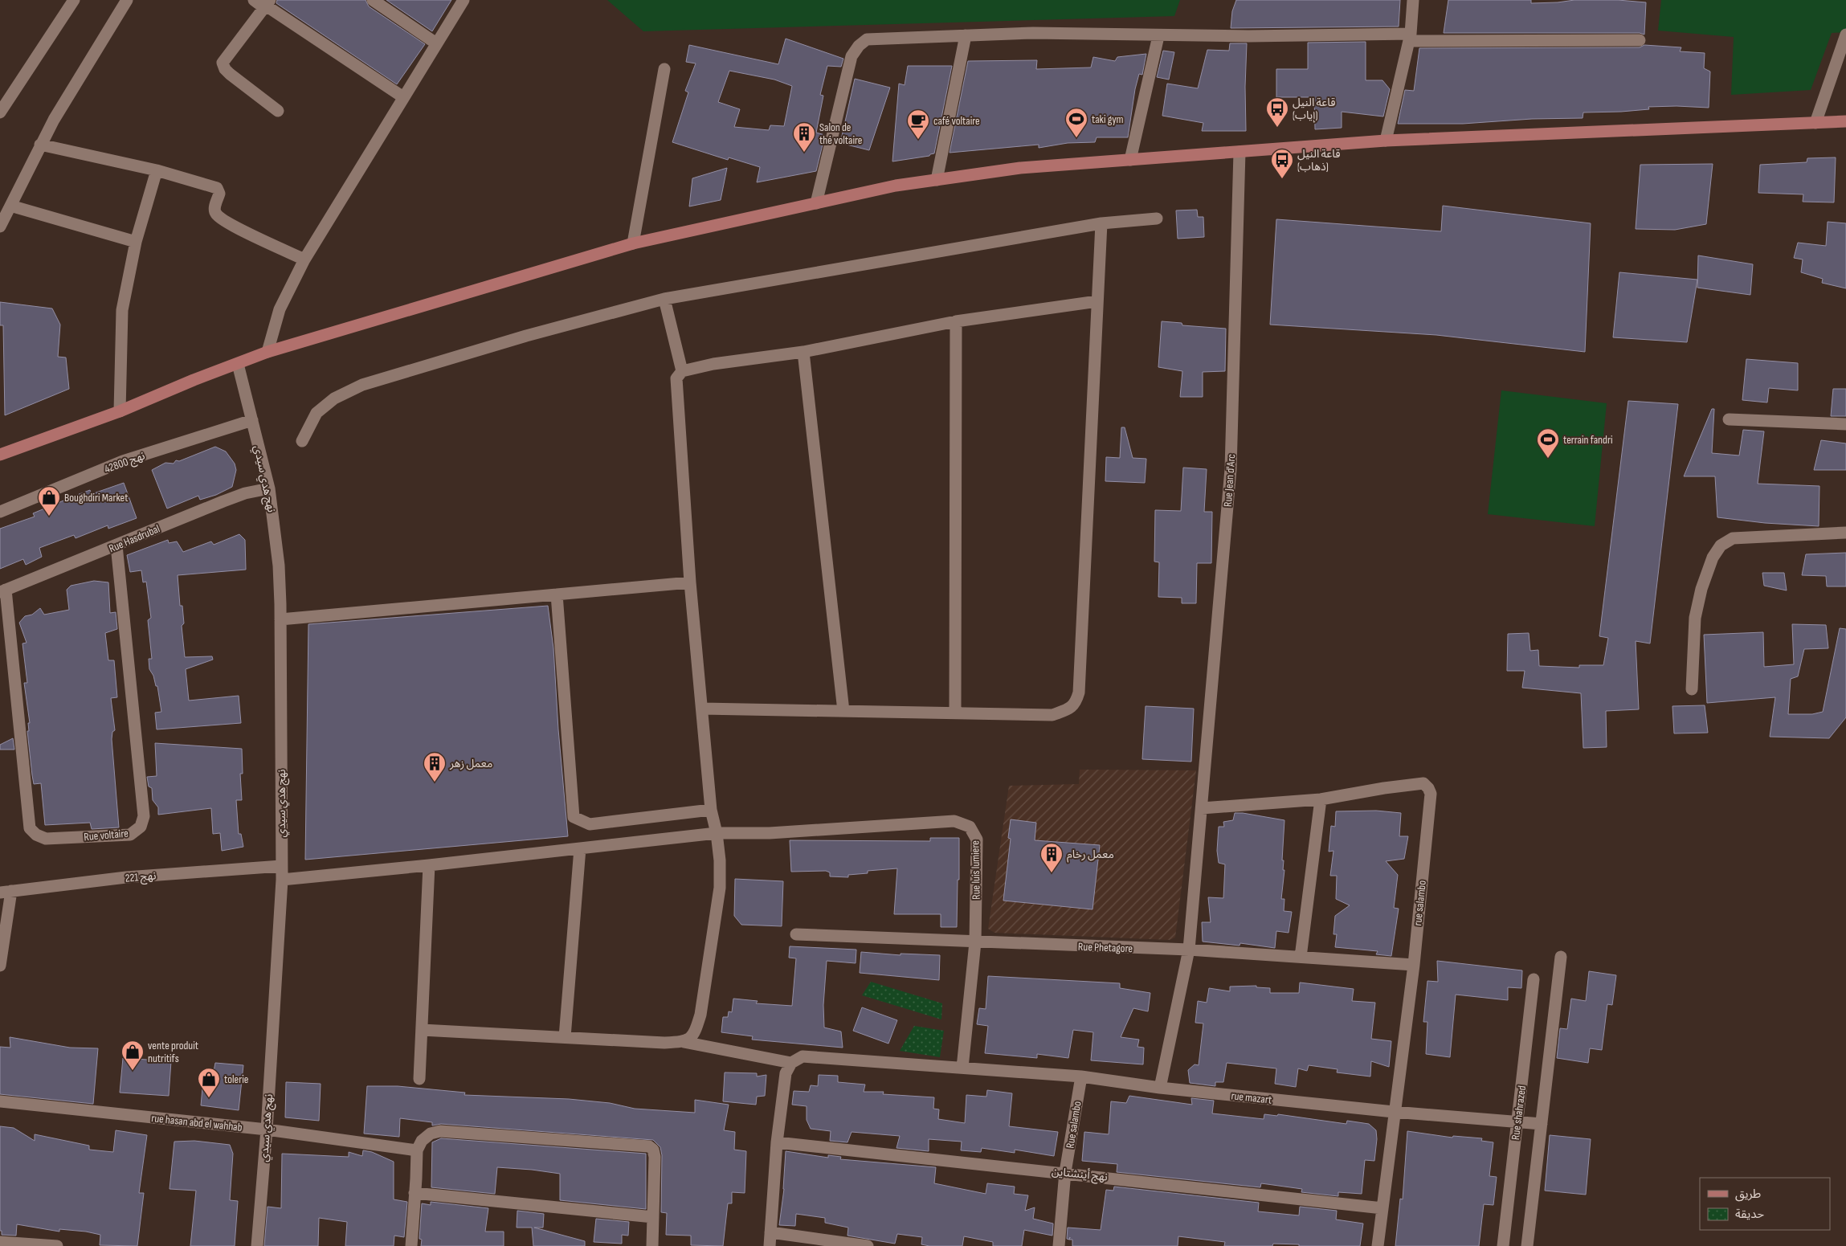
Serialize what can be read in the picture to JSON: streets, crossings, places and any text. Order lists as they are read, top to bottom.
{
  "streets": {
    "street": [
      "نهج 42800",
      "نهج هدي سيدي",
      "Rue Jean d'Arc",
      "Rue Hasdrubal",
      "Rue voltaire",
      "Rue luis lumiere",
      "نهج 221",
      "rue salambo",
      "Rue Phetagore",
      "rue mazart",
      "Rue shahrazed",
      "rue hasan abd el wahhab",
      "Rue salambo",
      "نهج أينشتاين"
    ]
  },
  "crossings": [
    ["نهج 42800", "نهج هدي سيدي"],
    ["نهج هدي سيدي", "Rue Hasdrubal"],
    ["نهج هدي سيدي", "Rue luis lumiere"],
    ["نهج هدي سيدي", "نهج 221"],
    ["نهج هدي سيدي", "rue hasan abd el wahhab"],
    ["Rue Jean d'Arc", "rue salambo"],
    ["Rue Jean d'Arc", "Rue Phetagore"],
    ["Rue Jean d'Arc", "rue mazart"],
    ["Rue Hasdrubal", "Rue voltaire"],
    ["Rue luis lumiere", "Rue Phetagore"],
    ["Rue luis lumiere", "rue mazart"],
    ["rue salambo", "Rue Phetagore"],
    ["rue salambo", "rue mazart"],
    ["rue salambo", "نهج أينشتاين"],
    ["rue mazart", "Rue shahrazed"],
    ["rue mazart", "Rue salambo"],
    ["Rue salambo", "نهج أينشتاين"]
  ],
  "places": {
    "bus stop": ["قاعة النيل (إياب)", "قاعة النيل (ذهاب)"],
    "sports": ["taki gym", "terrain fandri"],
    "cafe": ["café voltaire"],
    "building": ["Salon de thé voltaire", "معمل زهر", "معمل رخام"],
    "shop": ["Boughdiri Market", "vente produit nutritifs", "tolerie"]
  },
  "legend": ["طريق", "حديقة"]
}
